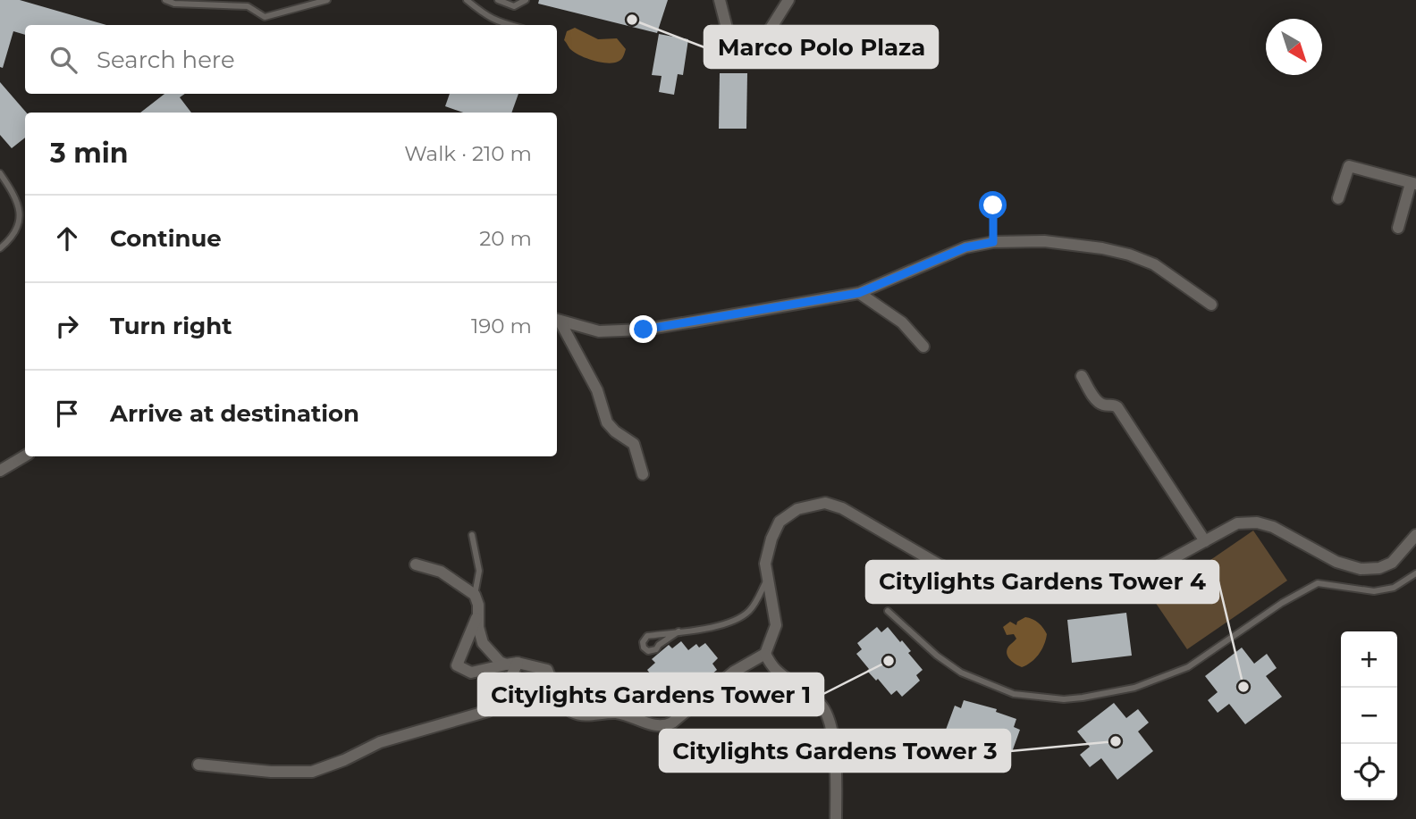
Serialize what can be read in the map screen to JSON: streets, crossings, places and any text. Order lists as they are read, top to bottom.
{
  "places": [
    "Marco Polo Plaza",
    "Citylights Gardens Tower 1",
    "Citylights Gardens Tower 4",
    "Citylights Gardens Tower 3"
  ],
  "north": "bottom right",
  "page": {
    "search": "Search here",
    "heading": ["3 min", "Walk · 210 m"],
    "list": [
      ["Continue", "20 m"],
      ["Turn right", "190 m"],
      "Arrive at destination"
    ],
    "map_buttons": ["+", "−"]
  }
}
